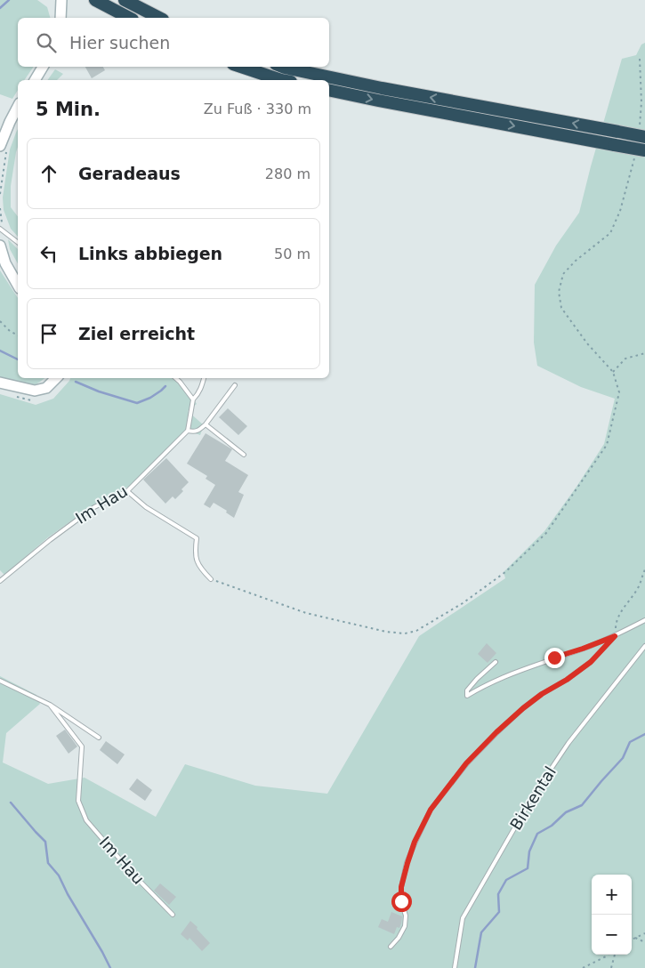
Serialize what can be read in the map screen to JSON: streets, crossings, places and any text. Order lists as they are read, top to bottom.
{
  "streets": {
    "lane": ["Im Hau", "Birkental"]
  },
  "page": {
    "search": "Hier suchen",
    "heading": ["5 Min.", "Zu Fuß · 330 m"],
    "list": [
      ["Geradeaus", "280 m"],
      ["Links abbiegen", "50 m"],
      "Ziel erreicht"
    ],
    "map_buttons": ["+", "−"]
  }
}
